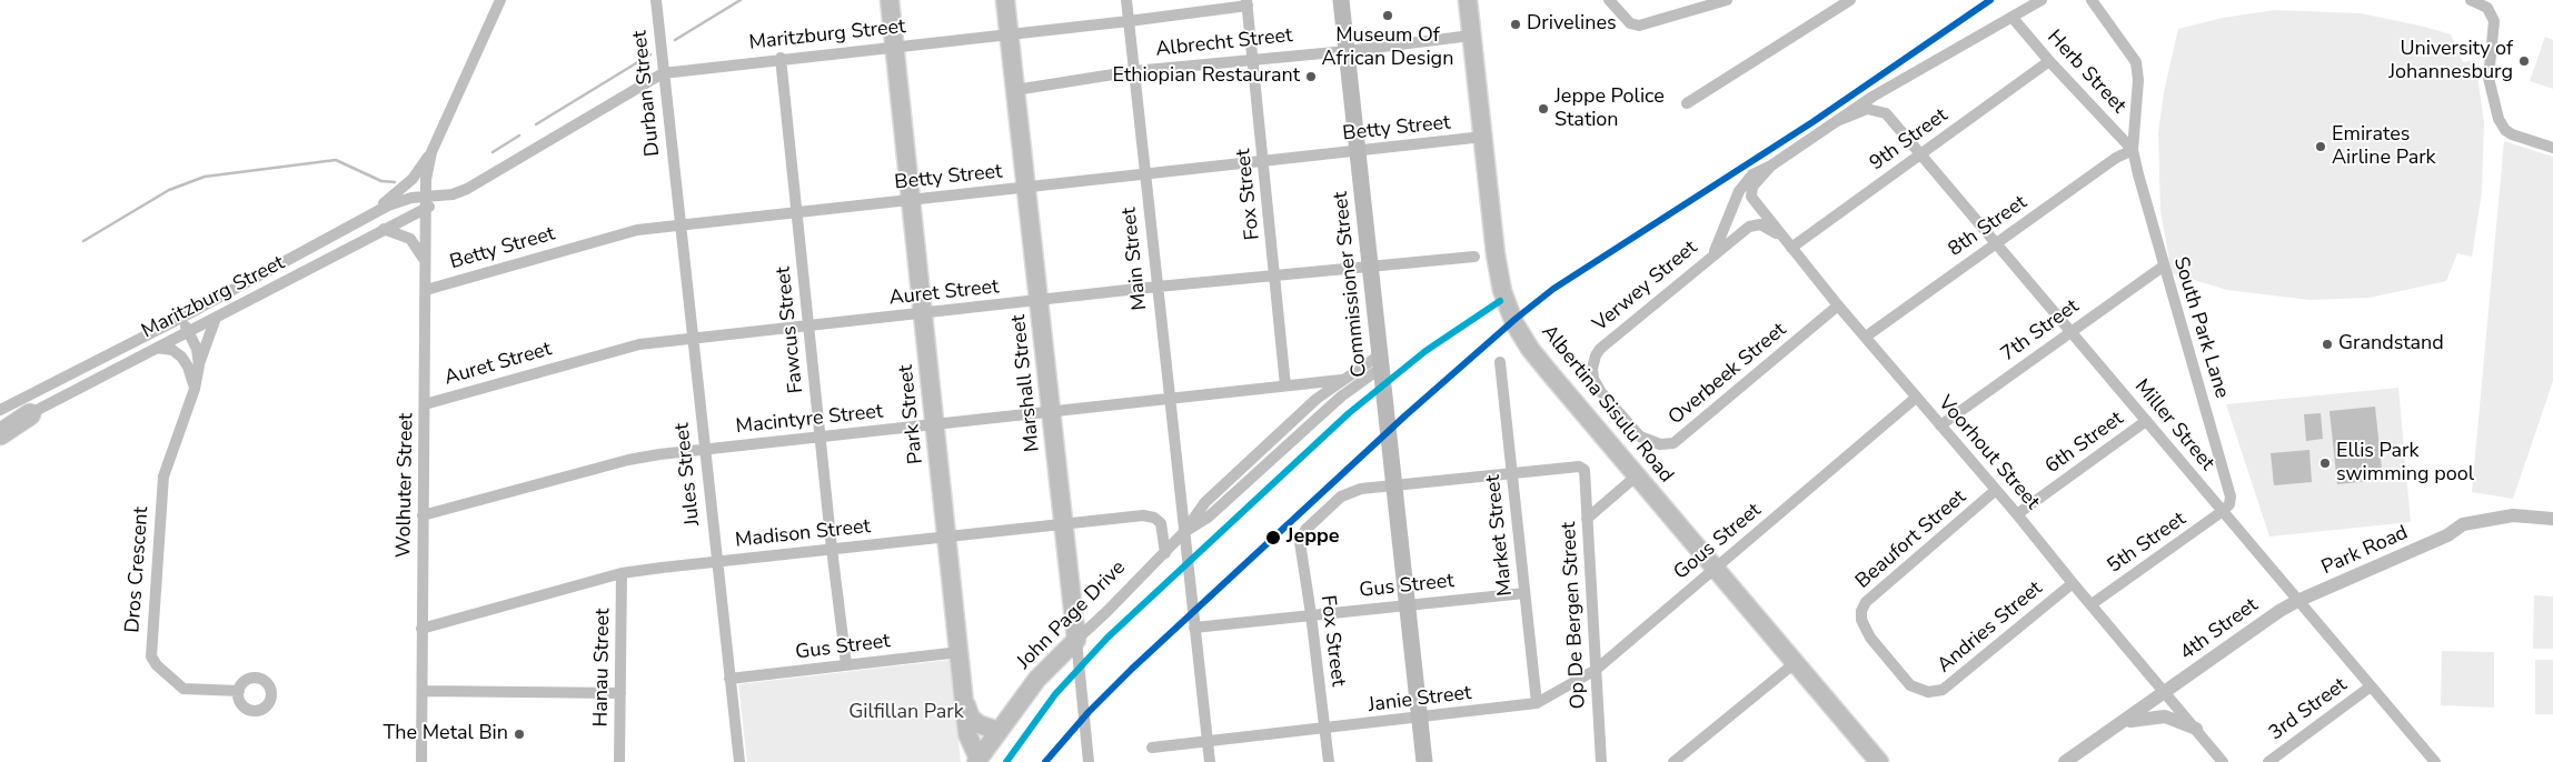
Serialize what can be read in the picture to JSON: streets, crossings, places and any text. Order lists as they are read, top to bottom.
{
  "streets": {
    "main road": [
      "Commissioner Street",
      "Marshall Street",
      "Albertina Sisulu Road",
      "Park Street",
      "John Page Drive"
    ],
    "street": [
      "Maritzburg Street",
      "Albrecht Street",
      "Herb Street",
      "Durban Street",
      "Betty Street",
      "9th Street",
      "Fox Street",
      "8th Street",
      "Main Street",
      "Verwey Street",
      "Auret Street",
      "South Park Lane",
      "Fawcus Street",
      "7th Street",
      "Overbeek Street",
      "Macintyre Street",
      "Miller Street",
      "6th Street",
      "Voorhout Street",
      "Jules Street",
      "Wolhuter Street",
      "Madison Street",
      "Market Street",
      "Beaufort Street",
      "Gous Street",
      "5th Street",
      "Park Road",
      "Dros Crescent",
      "Gus Street",
      "Op De Bergen Street",
      "Andries Street",
      "4th Street",
      "Hanau Street",
      "Janie Street",
      "3rd Street"
    ]
  },
  "crossings": [
    ["Maritzburg Street", "Durban Street"],
    ["Maritzburg Street", "Fox Street"],
    ["Maritzburg Street", "Main Street"],
    ["Maritzburg Street", "Fawcus Street"],
    ["Maritzburg Street", "Marshall Street"],
    ["Maritzburg Street", "Park Street"],
    ["Maritzburg Street", "Wolhuter Street"],
    ["Maritzburg Street", "Dros Crescent"],
    ["Albrecht Street", "Fox Street"],
    ["Albrecht Street", "Main Street"],
    ["Albrecht Street", "Commissioner Street"],
    ["Albrecht Street", "Marshall Street"],
    ["Albrecht Street", "Albertina Sisulu Road"],
    ["Herb Street", "9th Street"],
    ["Herb Street", "8th Street"],
    ["Herb Street", "South Park Lane"],
    ["Durban Street", "Jules Street"],
    ["Betty Street", "Fox Street"],
    ["Betty Street", "Main Street"],
    ["Betty Street", "Commissioner Street"],
    ["Betty Street", "Fawcus Street"],
    ["Betty Street", "Marshall Street"],
    ["Betty Street", "Albertina Sisulu Road"],
    ["Betty Street", "Park Street"],
    ["Betty Street", "Jules Street"],
    ["Betty Street", "Wolhuter Street"],
    ["9th Street", "Verwey Street"],
    ["9th Street", "Miller Street"],
    ["9th Street", "Voorhout Street"],
    ["Fox Street", "Commissioner Street"],
    ["Fox Street", "Auret Street"],
    ["Fox Street", "Macintyre Street"],
    ["Fox Street", "Gus Street"],
    ["Fox Street", "Janie Street"],
    ["8th Street", "South Park Lane"],
    ["8th Street", "Miller Street"],
    ["8th Street", "Voorhout Street"],
    ["Main Street", "Auret Street"],
    ["Main Street", "Macintyre Street"],
    ["Main Street", "John Page Drive"],
    ["Commissioner Street", "Auret Street"],
    ["Commissioner Street", "Gus Street"],
    ["Commissioner Street", "John Page Drive"],
    ["Commissioner Street", "Janie Street"],
    ["Verwey Street", "Overbeek Street"],
    ["Verwey Street", "Voorhout Street"],
    ["Auret Street", "Fawcus Street"],
    ["Auret Street", "Marshall Street"],
    ["Auret Street", "Park Street"],
    ["Auret Street", "Jules Street"],
    ["Auret Street", "Wolhuter Street"],
    ["South Park Lane", "7th Street"],
    ["South Park Lane", "Miller Street"],
    ["South Park Lane", "5th Street"],
    ["Fawcus Street", "Macintyre Street"],
    ["Fawcus Street", "Madison Street"],
    ["Fawcus Street", "Gus Street"],
    ["7th Street", "Miller Street"],
    ["7th Street", "Voorhout Street"],
    ["Overbeek Street", "Voorhout Street"],
    ["Marshall Street", "Macintyre Street"],
    ["Marshall Street", "Madison Street"],
    ["Marshall Street", "John Page Drive"],
    ["Albertina Sisulu Road", "Gous Street"],
    ["Park Street", "Macintyre Street"],
    ["Park Street", "Madison Street"],
    ["Park Street", "Gus Street"],
    ["Park Street", "John Page Drive"],
    ["Macintyre Street", "Jules Street"],
    ["Macintyre Street", "Wolhuter Street"],
    ["Macintyre Street", "John Page Drive"],
    ["Miller Street", "6th Street"],
    ["Miller Street", "5th Street"],
    ["Miller Street", "Park Road"],
    ["Miller Street", "4th Street"],
    ["Miller Street", "3rd Street"],
    ["6th Street", "Voorhout Street"],
    ["Voorhout Street", "Beaufort Street"],
    ["Voorhout Street", "Gous Street"],
    ["Voorhout Street", "5th Street"],
    ["Voorhout Street", "Andries Street"],
    ["Voorhout Street", "4th Street"],
    ["Jules Street", "Madison Street"],
    ["Jules Street", "Gus Street"],
    ["Wolhuter Street", "Madison Street"],
    ["Madison Street", "John Page Drive"],
    ["Madison Street", "Hanau Street"],
    ["Market Street", "Gous Street"],
    ["Market Street", "Gus Street"],
    ["Market Street", "Op De Bergen Street"],
    ["Market Street", "Janie Street"],
    ["Beaufort Street", "Andries Street"],
    ["Gous Street", "Op De Bergen Street"],
    ["Gous Street", "Janie Street"],
    ["Park Road", "4th Street"]
  ],
  "parks": ["Gilfillan Park"],
  "places": [
    "Museum Of African Design",
    "Drivelines",
    "University of Johannesburg",
    "Ethiopian Restaurant",
    "Jeppe Police Station",
    "Emirates Airline Park",
    "Grandstand",
    "Ellis Park swimming pool",
    "Jeppe",
    "The Metal Bin"
  ]
}
